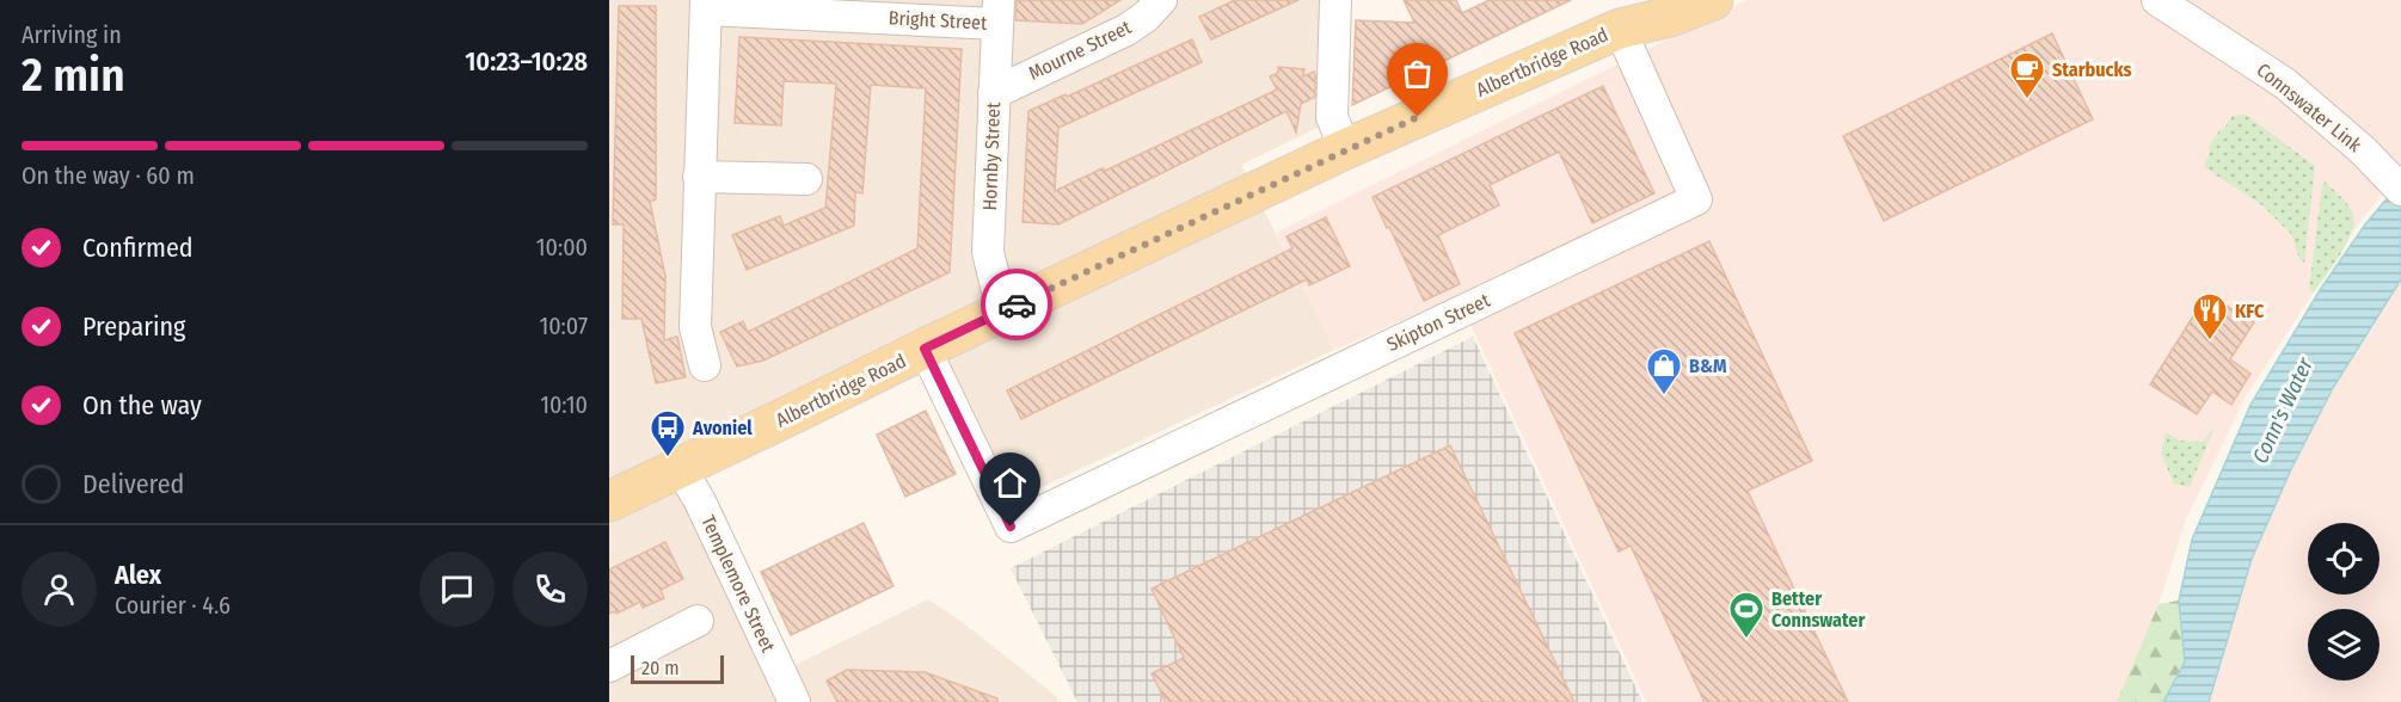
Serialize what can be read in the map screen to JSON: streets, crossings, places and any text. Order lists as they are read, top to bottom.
{
  "streets": {
    "main road": ["Albertbridge Road"],
    "street": [
      "Bright Street",
      "Mourne Street",
      "Connswater Link",
      "Hornby Street",
      "Skipton Street",
      "Templemore Street"
    ]
  },
  "crossings": [
    ["Bright Street", "Hornby Street"],
    ["Mourne Street", "Hornby Street"],
    ["Albertbridge Road", "Hornby Street"],
    ["Albertbridge Road", "Skipton Street"],
    ["Albertbridge Road", "Templemore Street"]
  ],
  "water": ["Conn's Water"],
  "places": {
    "cafe": ["Starbucks"],
    "restaurant": ["KFC"],
    "shop": ["B&M"],
    "bus stop": ["Avoniel"],
    "sports": ["Better Connswater"]
  },
  "scale_bar": "20 m",
  "page": {
    "heading": ["2 min", "Arriving in", "10:23–10:28"],
    "panel": ["Alex", "Courier · 4.6"],
    "bar": "On the way · 60 m",
    "list": [
      ["Confirmed", "10:00"],
      ["Preparing", "10:07"],
      ["On the way", "10:10"],
      "Delivered"
    ],
    "scale": "20 m"
  }
}
